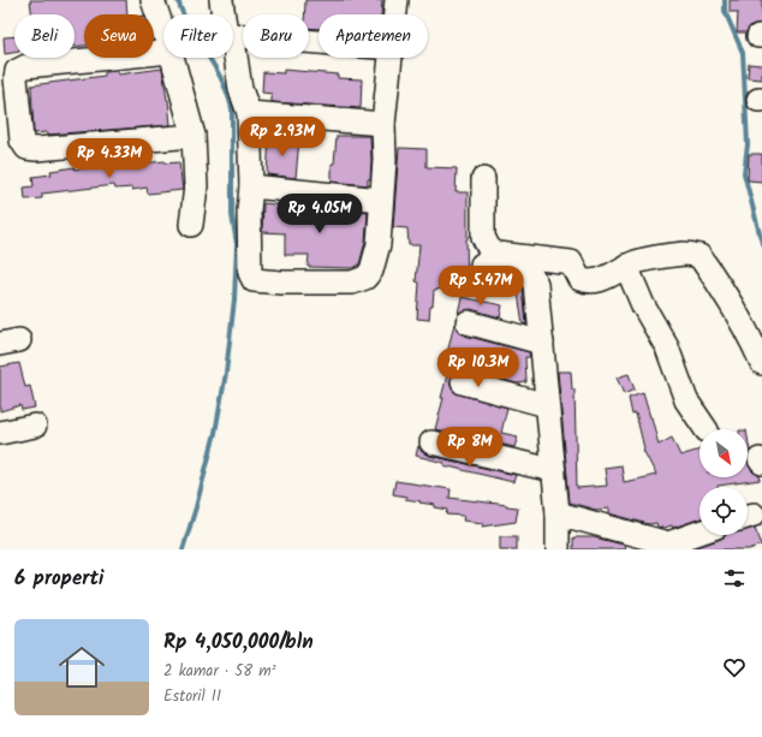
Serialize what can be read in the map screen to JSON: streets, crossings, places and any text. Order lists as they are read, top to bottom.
{
  "north": "bottom right",
  "page": {
    "chip": [
      "Beli",
      "Sewa",
      "Filter",
      "Baru",
      "Apartemen"
    ],
    "price": [
      "Rp 2.93M",
      "Rp 4.33M",
      "Rp 4.05M",
      "Rp 5.47M",
      "Rp 10.3M",
      "Rp 8M"
    ],
    "heading": "6 properti",
    "list": [
      {
        "name": "Rp 4,050,000/bln",
        "note": "2 kamar · 58 m² · Estoril II"
      }
    ]
  }
}
